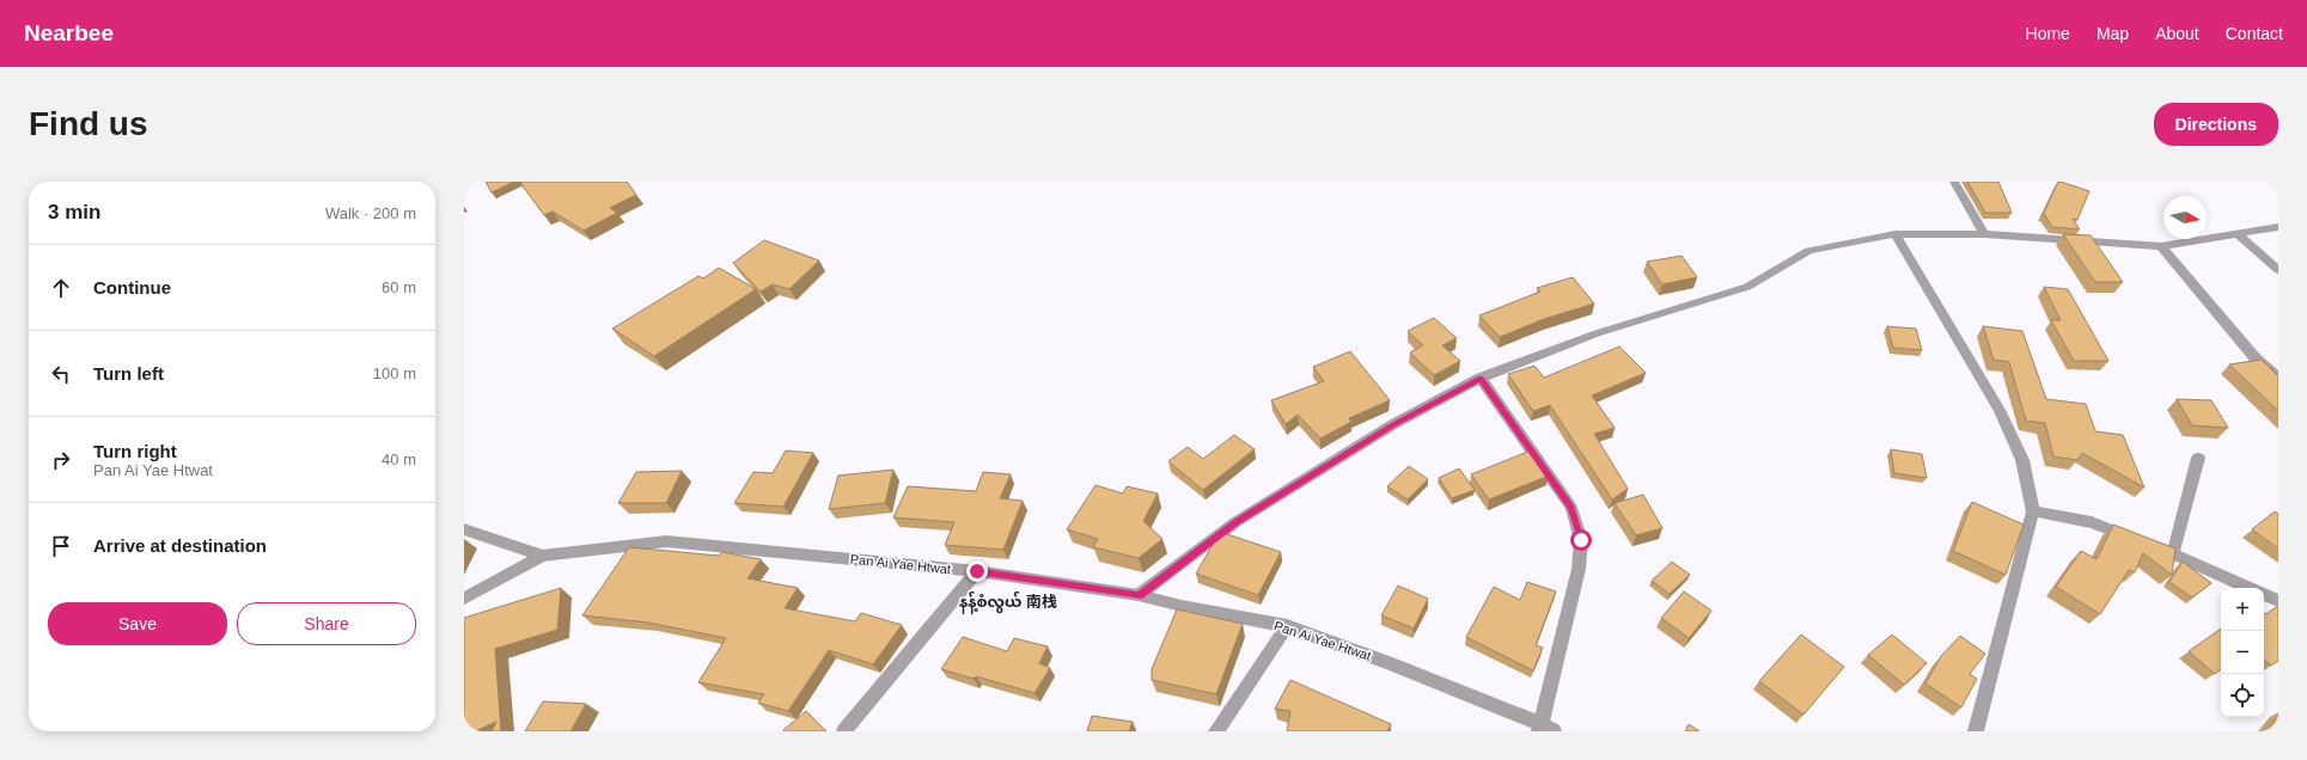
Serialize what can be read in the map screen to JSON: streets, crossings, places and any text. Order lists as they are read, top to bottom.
{
  "streets": {
    "street": ["Pan Ai Yae Htwat"]
  },
  "districts": ["နန့်စံလွယ် 南栈"],
  "north": "right",
  "page": {
    "header": "Nearbee",
    "nav": [
      "Home",
      "Map",
      "About",
      "Contact"
    ],
    "buttons": [
      "Directions",
      ["Save", "Share"]
    ],
    "title": "Find us",
    "heading": ["3 min", "Walk · 200 m"],
    "list": [
      ["Continue", "60 m"],
      ["Turn left", "100 m"],
      ["Turn right", "Pan Ai Yae Htwat", "40 m"],
      "Arrive at destination"
    ],
    "map_buttons": ["+", "−"]
  }
}
